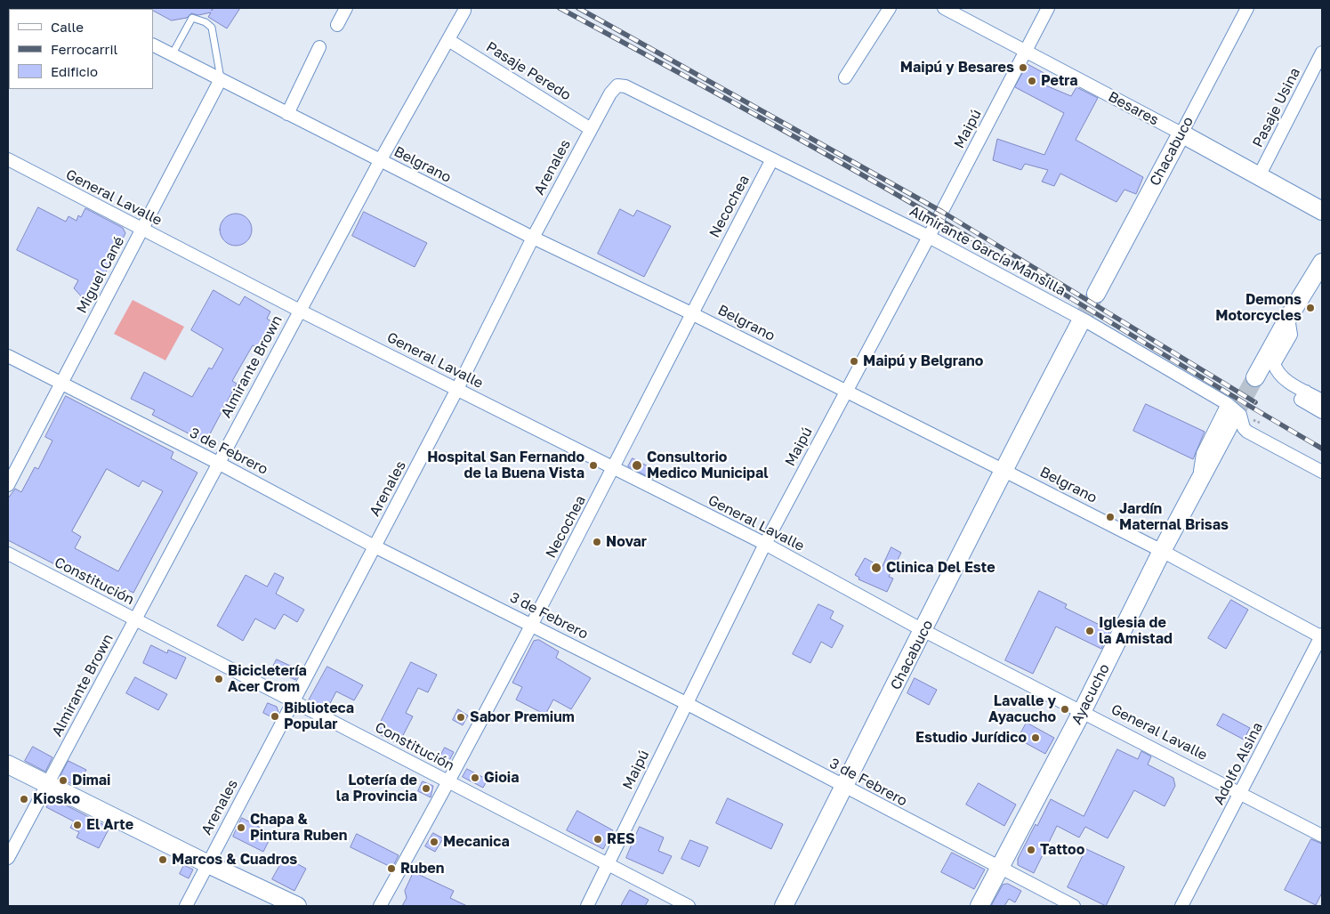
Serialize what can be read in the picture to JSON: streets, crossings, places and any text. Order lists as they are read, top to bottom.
{
  "streets": {
    "street": [
      "Pasaje Peredo",
      "Pasaje Usina",
      "Besares",
      "Maipú",
      "Chacabuco",
      "Belgrano",
      "Arenales",
      "General Lavalle",
      "Necochea",
      "Almirante García Mansilla",
      "Miguel Cané",
      "Almirante Brown",
      "3 de Febrero",
      "Constitución",
      "Ayacucho",
      "Adolfo Alsina"
    ]
  },
  "crossings": [
    ["Pasaje Peredo", "Arenales"],
    ["Pasaje Peredo", "Almirante Brown"],
    ["Pasaje Usina", "Besares"],
    ["Besares", "Maipú"],
    ["Besares", "Chacabuco"],
    ["Maipú", "Belgrano"],
    ["Maipú", "General Lavalle"],
    ["Maipú", "Almirante García Mansilla"],
    ["Maipú", "3 de Febrero"],
    ["Maipú", "Constitución"],
    ["Chacabuco", "Belgrano"],
    ["Chacabuco", "General Lavalle"],
    ["Chacabuco", "Almirante García Mansilla"],
    ["Chacabuco", "3 de Febrero"],
    ["Belgrano", "Arenales"],
    ["Belgrano", "Necochea"],
    ["Belgrano", "Miguel Cané"],
    ["Belgrano", "Almirante Brown"],
    ["Belgrano", "Ayacucho"],
    ["Belgrano", "Adolfo Alsina"],
    ["Arenales", "General Lavalle"],
    ["Arenales", "Almirante García Mansilla"],
    ["Arenales", "3 de Febrero"],
    ["Arenales", "Constitución"],
    ["General Lavalle", "Necochea"],
    ["General Lavalle", "Miguel Cané"],
    ["General Lavalle", "Almirante Brown"],
    ["General Lavalle", "Ayacucho"],
    ["General Lavalle", "Adolfo Alsina"],
    ["Necochea", "Almirante García Mansilla"],
    ["Necochea", "3 de Febrero"],
    ["Necochea", "Constitución"],
    ["Almirante García Mansilla", "Ayacucho"],
    ["Miguel Cané", "3 de Febrero"],
    ["Almirante Brown", "3 de Febrero"],
    ["Almirante Brown", "Constitución"],
    ["3 de Febrero", "Ayacucho"]
  ],
  "places": [
    "Maipú y Besares",
    "Petra",
    "Demons Motorcycles",
    "Maipú y Belgrano",
    "Hospital San Fernando de la Buena Vista",
    "Consultorio Medico Municipal",
    "Jardín Maternal Brisas",
    "Novar",
    "Clinica Del Este",
    "Iglesia de la Amistad",
    "Bicicletería Acer Crom",
    "Lavalle y Ayacucho",
    "Biblioteca Popular",
    "Sabor Premium",
    "Estudio Jurídico",
    "Gioia",
    "Dimai",
    "Lotería de la Provincia",
    "Kiosko",
    "El Arte",
    "Chapa & Pintura Ruben",
    "RES",
    "Mecanica",
    "Tattoo",
    "Marcos & Cuadros",
    "Ruben"
  ],
  "legend": ["Calle", "Ferrocarril", "Edificio"]
}
